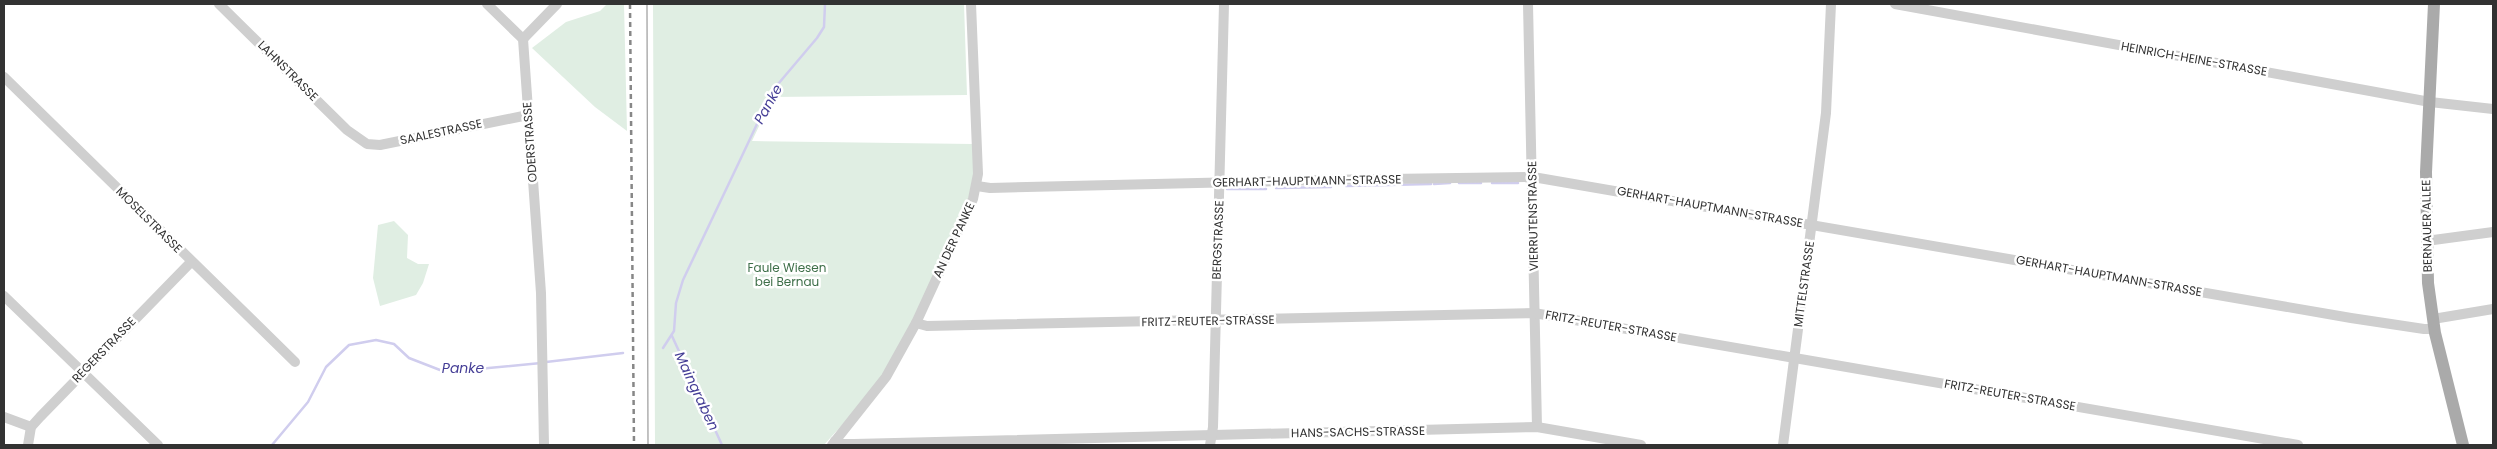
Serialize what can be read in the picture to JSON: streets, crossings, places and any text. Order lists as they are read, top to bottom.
{
  "streets": {
    "main road": ["BERNAUER ALLEE"],
    "street": [
      "HEINRICH-HEINE-STRASSE",
      "LAHNSTRASSE",
      "SAALESTRASSE",
      "ODERSTRASSE",
      "GERHART-HAUPTMANN-STRASSE",
      "VIERRUTENSTRASSE",
      "MOSELSTRASSE",
      "AN DER PANKE",
      "BERGSTRASSE",
      "MITTELSTRASSE",
      "FRITZ-REUTER-STRASSE",
      "REGERSTRASSE",
      "HANS-SACHS-STRASSE"
    ]
  },
  "crossings": [
    ["HEINRICH-HEINE-STRASSE", "BERNAUER ALLEE"],
    ["LAHNSTRASSE", "SAALESTRASSE"],
    ["SAALESTRASSE", "ODERSTRASSE"],
    ["GERHART-HAUPTMANN-STRASSE", "VIERRUTENSTRASSE"],
    ["GERHART-HAUPTMANN-STRASSE", "BERNAUER ALLEE"],
    ["GERHART-HAUPTMANN-STRASSE", "AN DER PANKE"],
    ["GERHART-HAUPTMANN-STRASSE", "BERGSTRASSE"],
    ["GERHART-HAUPTMANN-STRASSE", "MITTELSTRASSE"],
    ["VIERRUTENSTRASSE", "FRITZ-REUTER-STRASSE"],
    ["VIERRUTENSTRASSE", "HANS-SACHS-STRASSE"],
    ["MOSELSTRASSE", "REGERSTRASSE"],
    ["AN DER PANKE", "FRITZ-REUTER-STRASSE"],
    ["AN DER PANKE", "HANS-SACHS-STRASSE"],
    ["BERGSTRASSE", "FRITZ-REUTER-STRASSE"],
    ["BERGSTRASSE", "HANS-SACHS-STRASSE"],
    ["MITTELSTRASSE", "FRITZ-REUTER-STRASSE"]
  ],
  "water": ["Panke", "Maingraben"],
  "parks": ["Faule Wiesen bei Bernau"]
}
